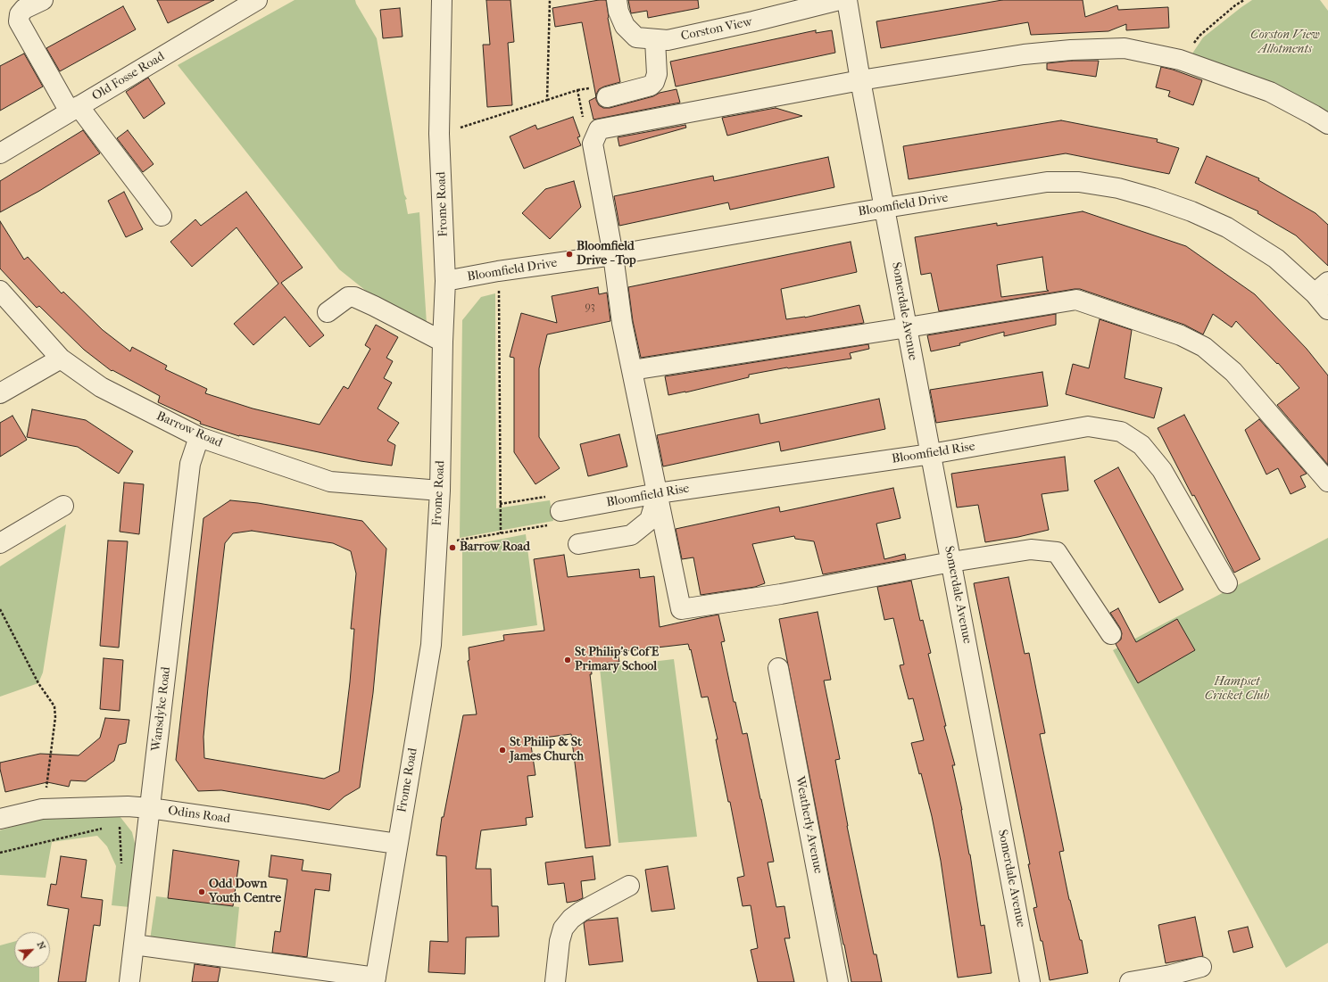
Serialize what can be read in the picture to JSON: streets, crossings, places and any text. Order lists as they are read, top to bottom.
{
  "streets": {
    "street": [
      "Corston View",
      "Old Fosse Road",
      "Frome Road",
      "Bloomfield Drive",
      "Somerdale Avenue",
      "Barrow Road",
      "Bloomfield Rise",
      "Wansdyke Road",
      "Odins Road",
      "Weatherly Avenue"
    ]
  },
  "crossings": [
    ["Frome Road", "Bloomfield Drive"],
    ["Frome Road", "Barrow Road"],
    ["Frome Road", "Odins Road"],
    ["Bloomfield Drive", "Somerdale Avenue"],
    ["Somerdale Avenue", "Bloomfield Rise"],
    ["Barrow Road", "Wansdyke Road"],
    ["Wansdyke Road", "Odins Road"]
  ],
  "parks": ["Corston View Allotments", "Hampset Cricket Club"],
  "places": [
    "Bloomfield Drive - Top",
    "Barrow Road",
    "St Philip's CofE Primary School",
    "St Philip & St James Church",
    "Odd Down Youth Centre"
  ],
  "house_numbers": ["93"],
  "north": "top right"
}
